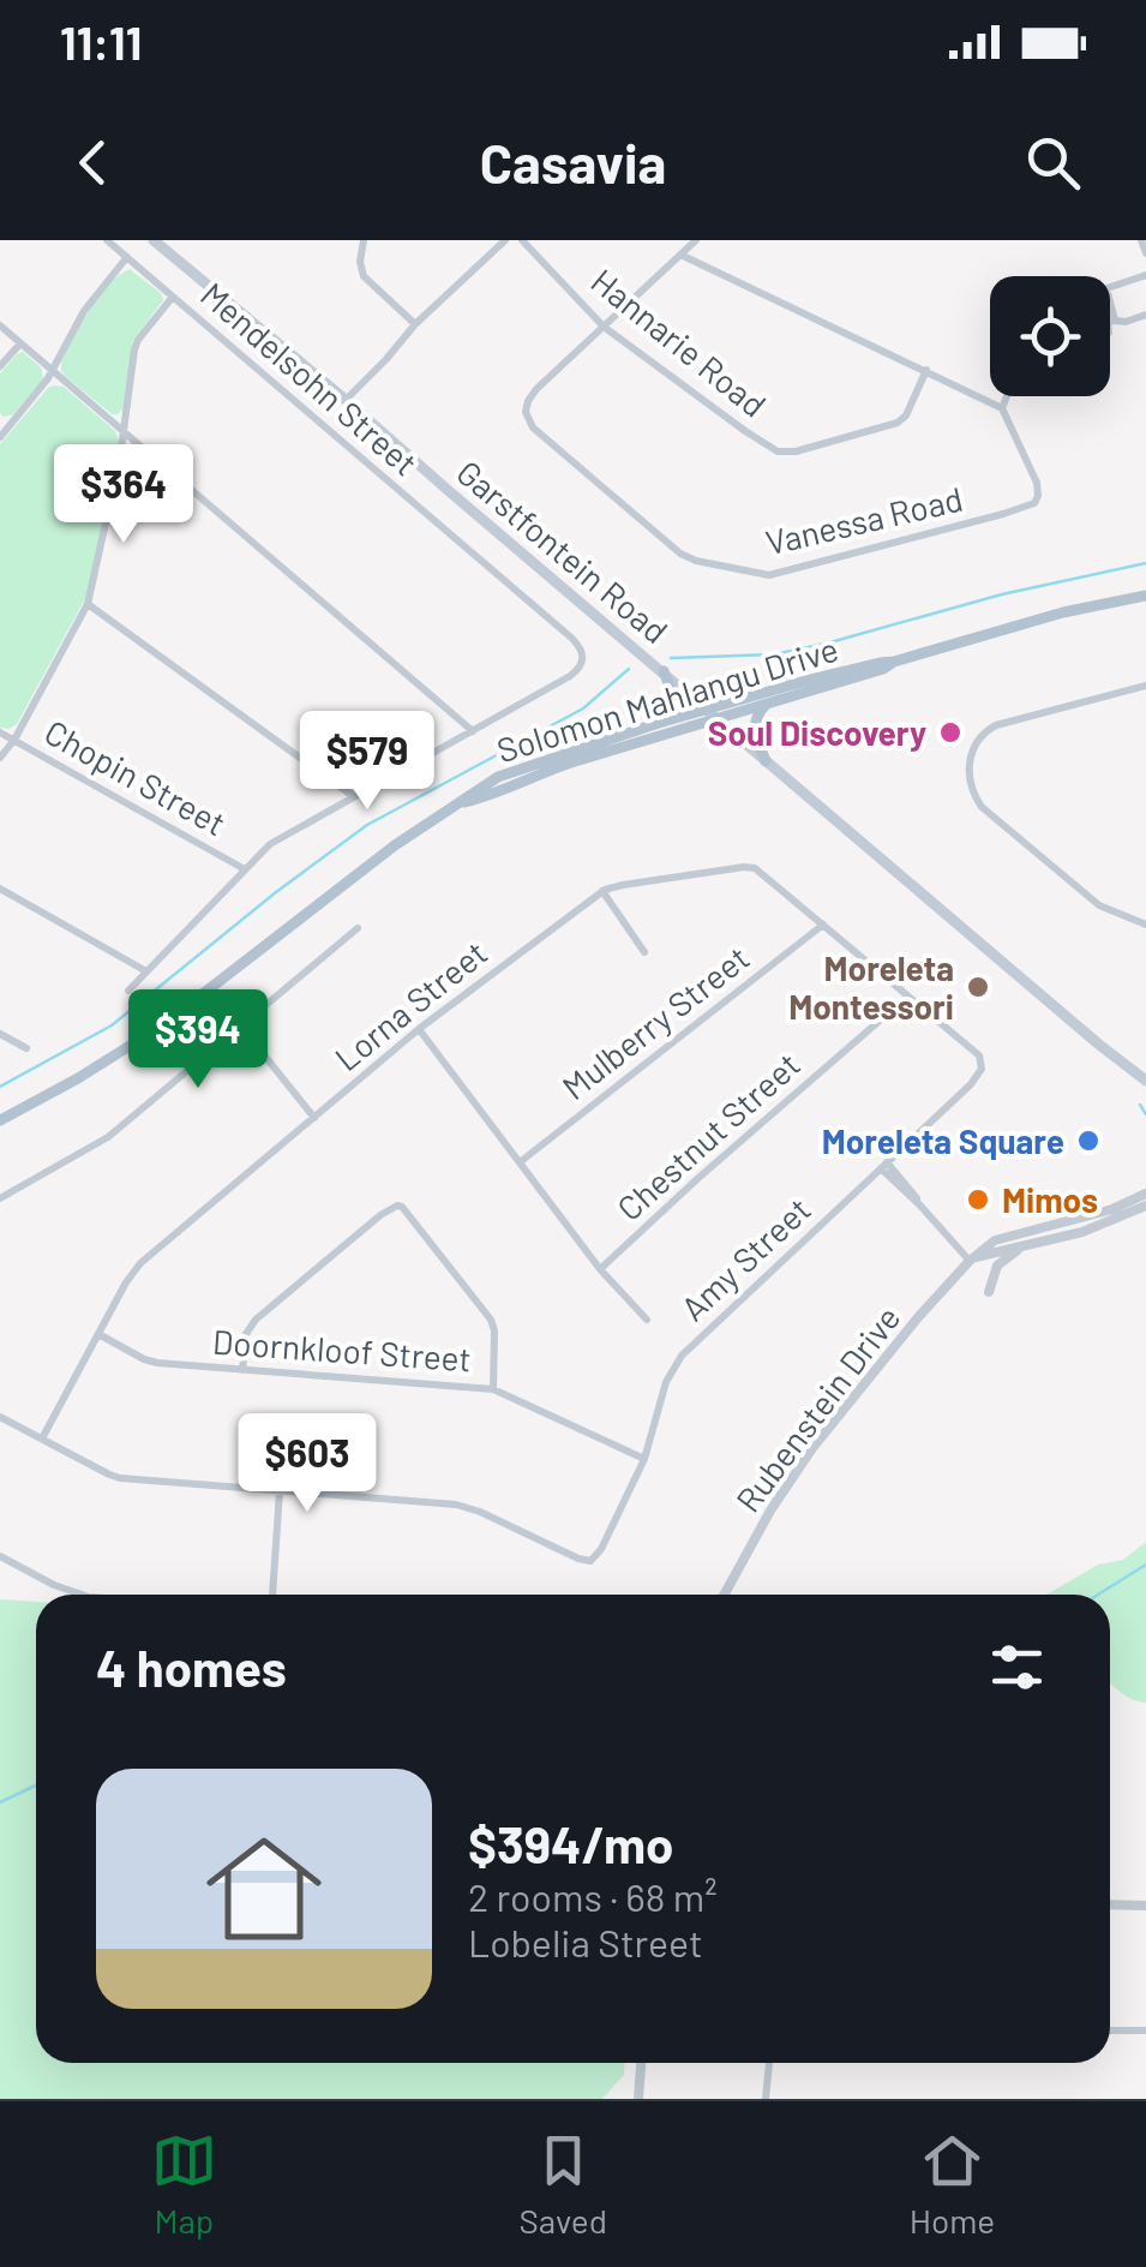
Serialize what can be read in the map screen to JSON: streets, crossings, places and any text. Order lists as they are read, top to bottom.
{
  "streets": {
    "main road": ["Garstfontein Road", "Solomon Mahlangu Drive"],
    "street": [
      "Hannarie Road",
      "Mendelsohn Street",
      "Vanessa Road",
      "Chopin Street",
      "Lorna Street",
      "Mulberry Street",
      "Chestnut Street",
      "Amy Street",
      "Doornkloof Street",
      "Rubenstein Drive"
    ]
  },
  "crossings": [
    ["Hannarie Road", "Vanessa Road"],
    ["Garstfontein Road", "Solomon Mahlangu Drive"],
    ["Lorna Street", "Mulberry Street"],
    ["Lorna Street", "Doornkloof Street"],
    ["Chestnut Street", "Amy Street"],
    ["Amy Street", "Doornkloof Street"]
  ],
  "places": [
    "Soul Discovery",
    "Moreleta Montessori",
    "Moreleta Square",
    "Mimos"
  ],
  "page": {
    "status": "11:11",
    "header": "Casavia",
    "price": [
      "$364",
      "$579",
      "$394",
      "$603"
    ],
    "heading": "4 homes",
    "list": [
      {
        "name": "$394/mo",
        "note": "2 rooms · 68 m² · Lobelia Street"
      }
    ],
    "tabs": ["Map", "Saved", "Home"]
  }
}
